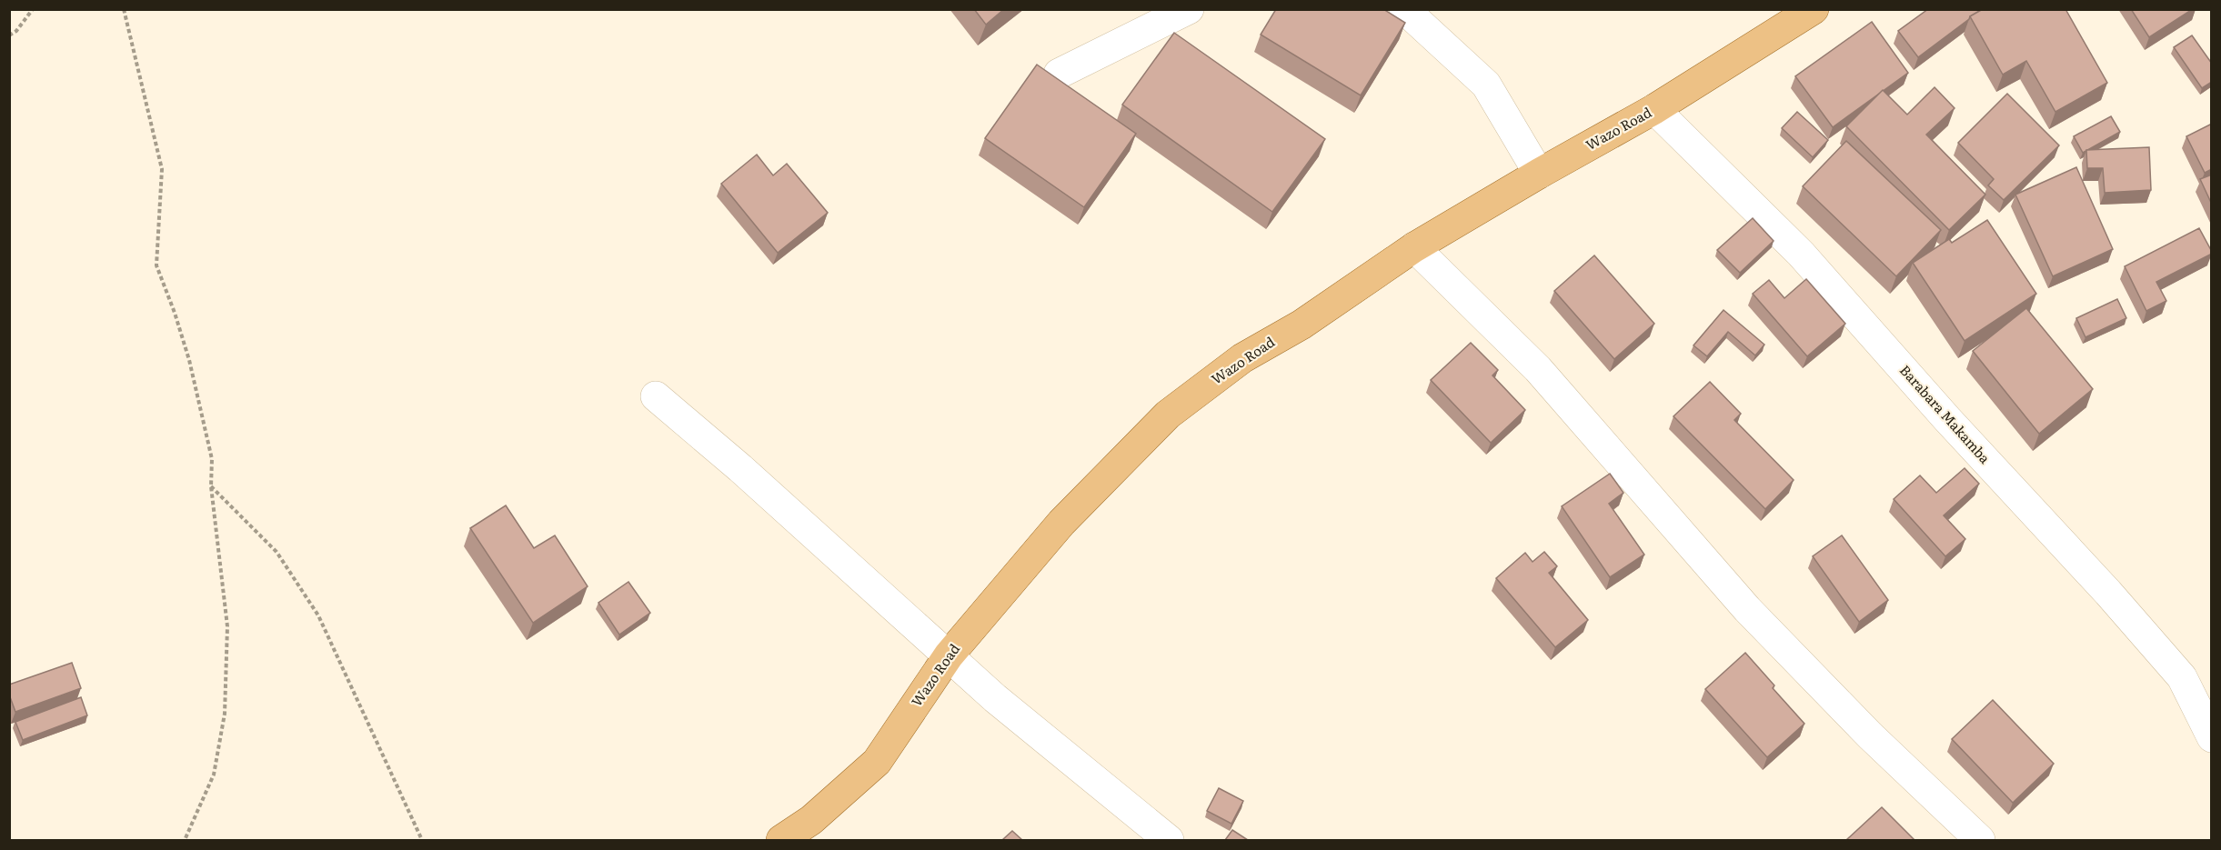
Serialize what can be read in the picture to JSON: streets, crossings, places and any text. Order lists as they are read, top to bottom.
{
  "streets": {
    "main road": ["Wazo Road"],
    "street": ["Barabara Makamba"]
  },
  "crossings": [
    ["Wazo Road", "Barabara Makamba"]
  ]
}
